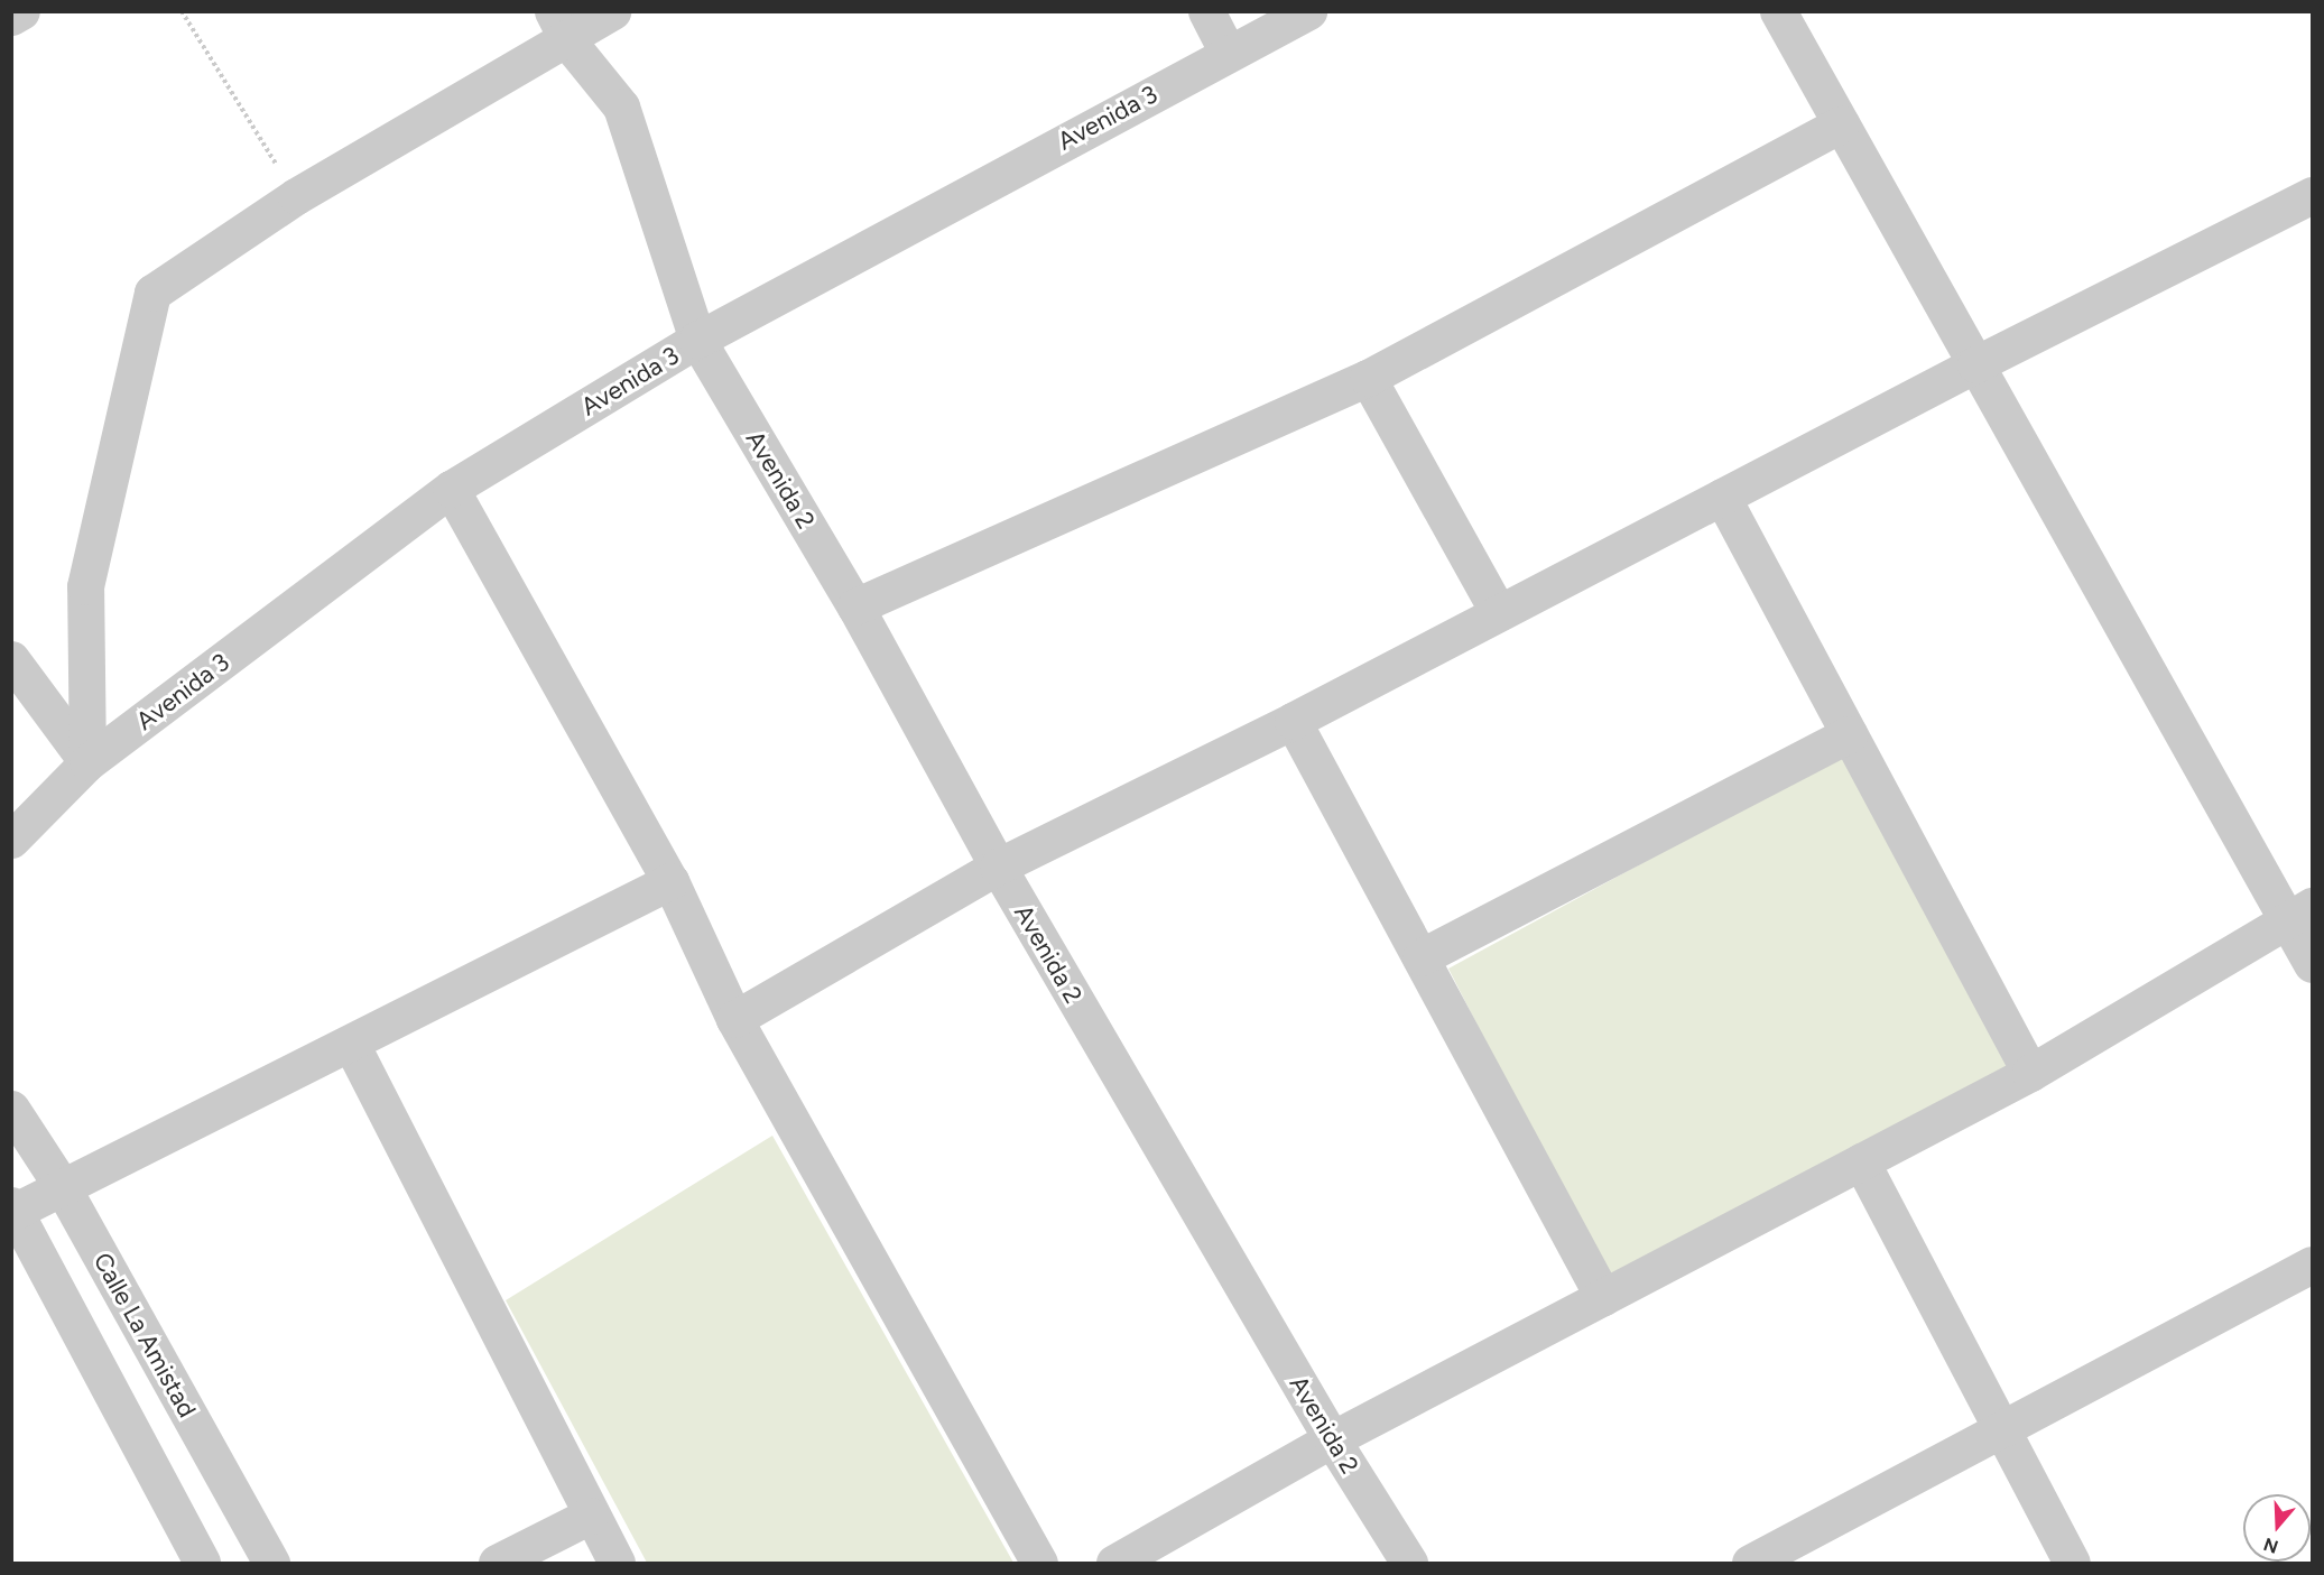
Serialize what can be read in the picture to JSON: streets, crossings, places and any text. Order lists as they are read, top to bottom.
{
  "streets": {
    "street": ["Avenida 3", "Avenida 2", "Calle La Amistad"]
  },
  "crossings": [
    ["Avenida 3", "Avenida 2"]
  ],
  "north": "bottom"
}
